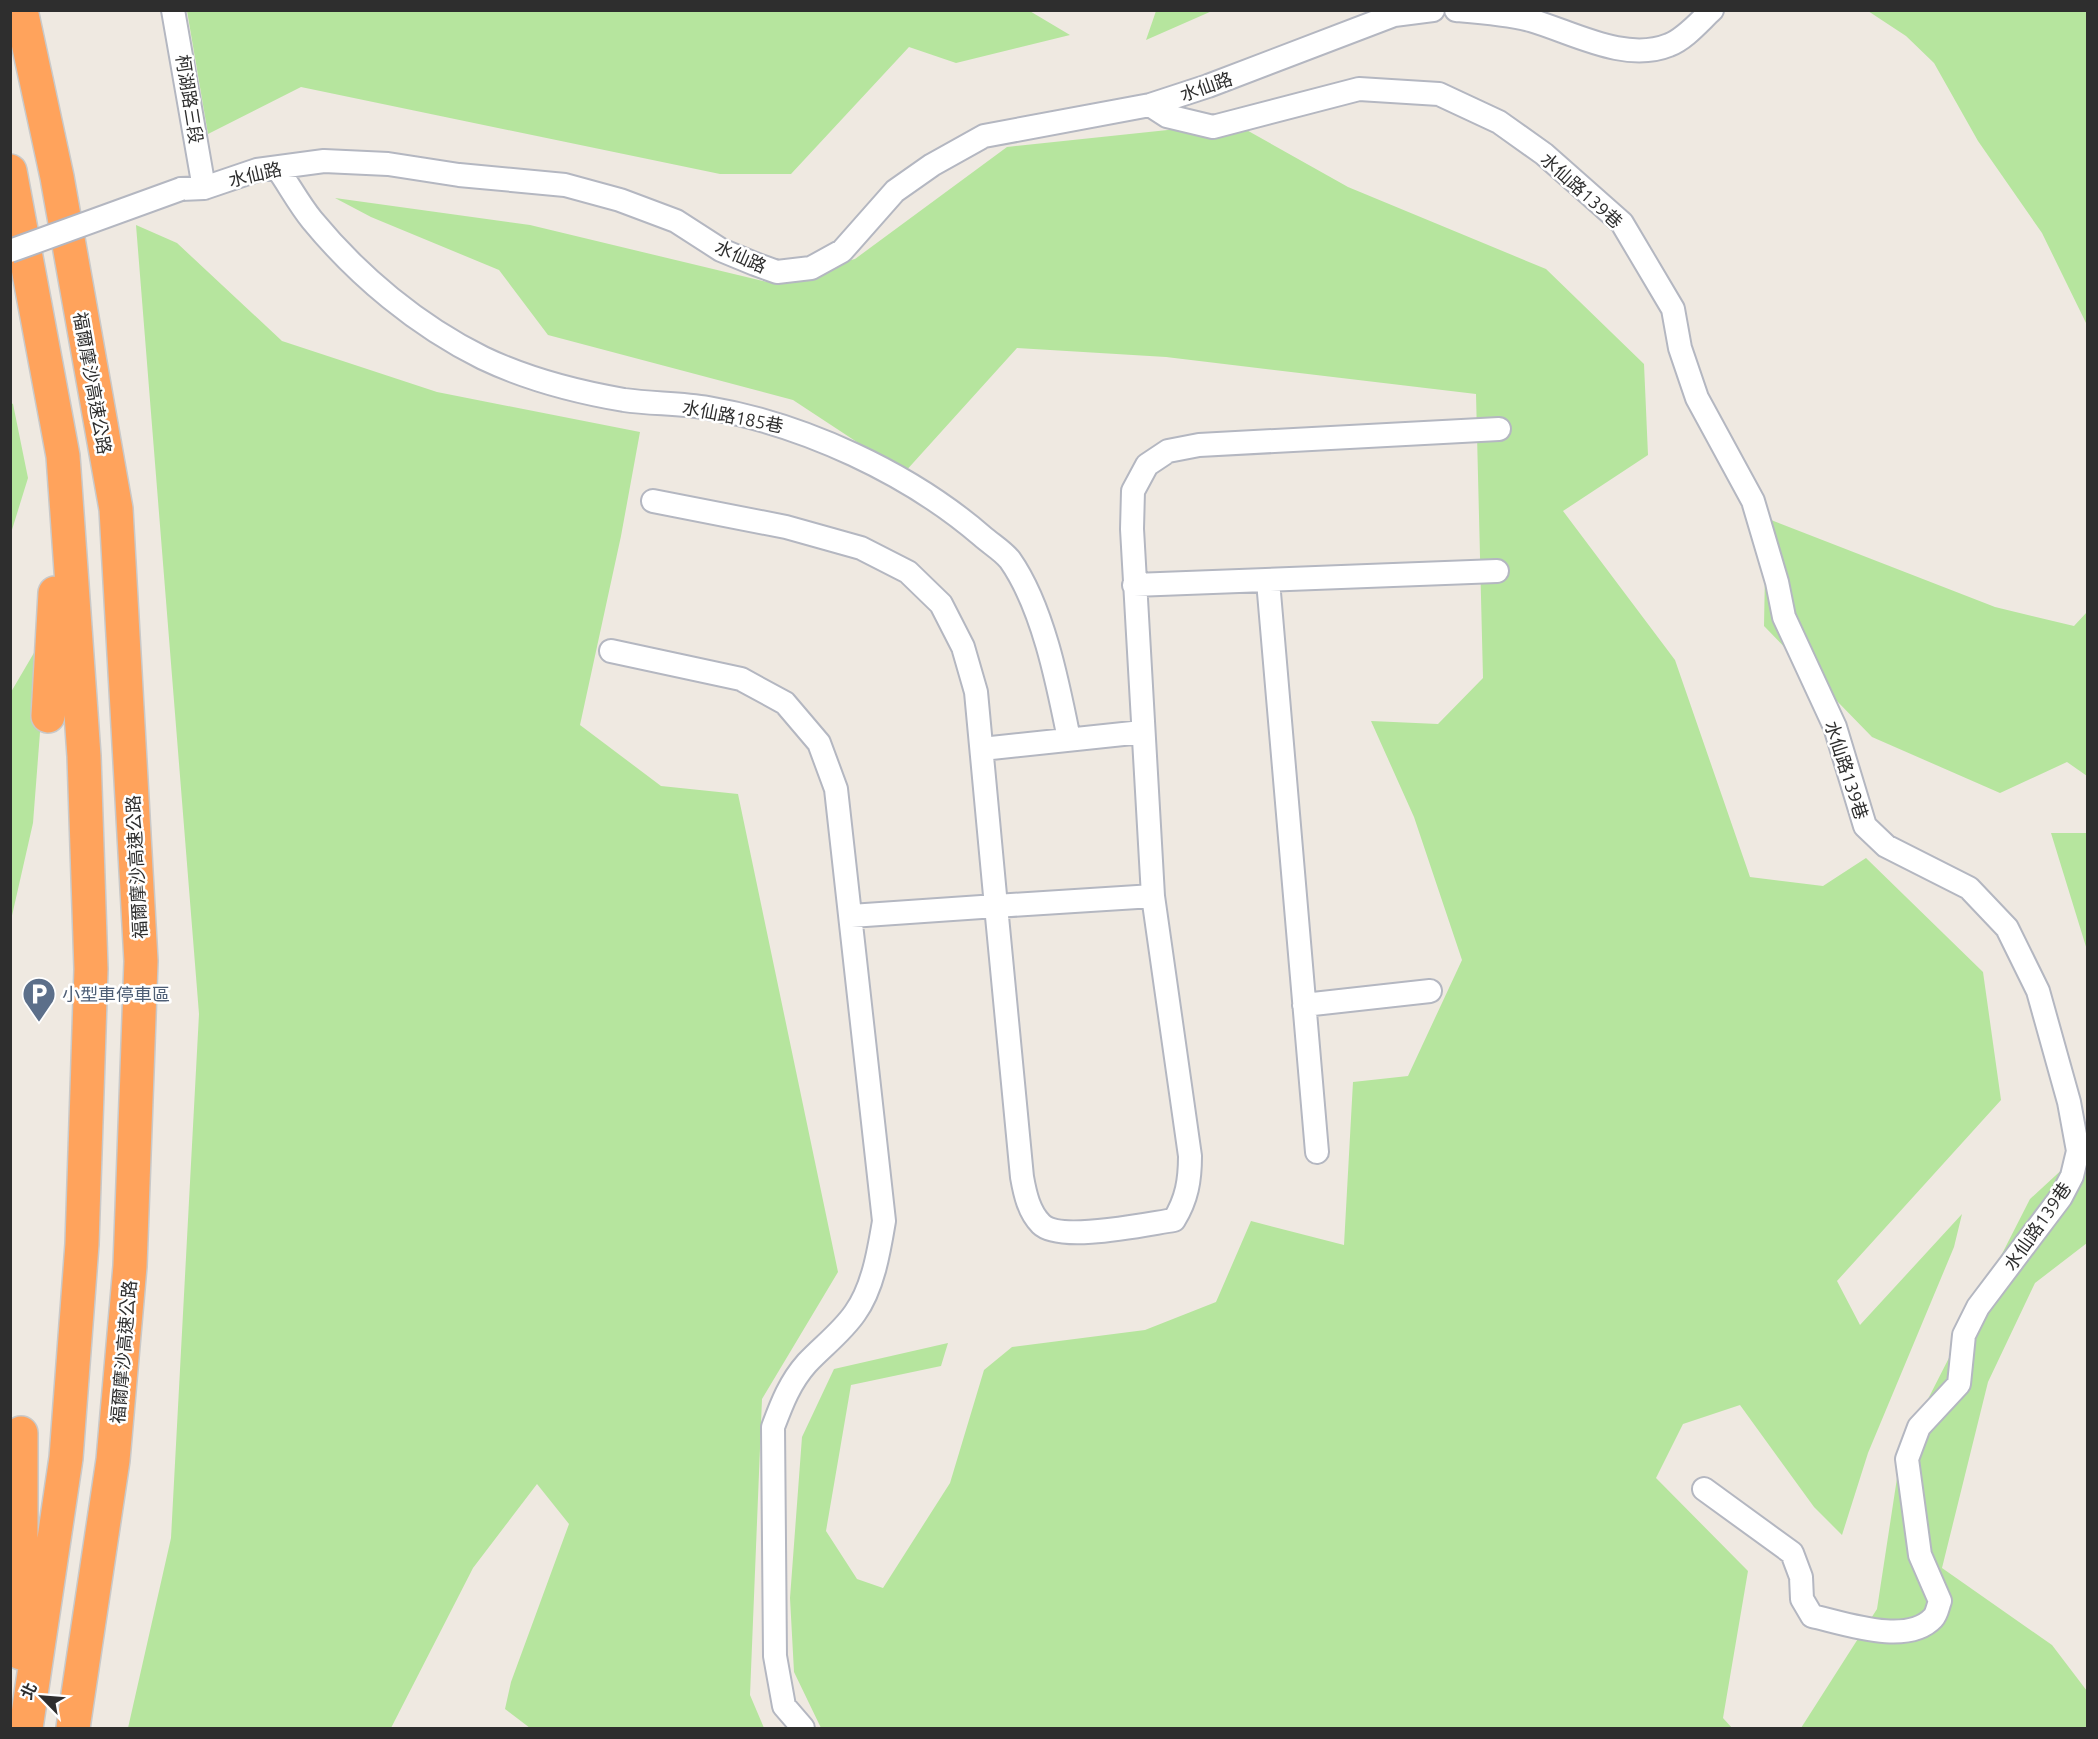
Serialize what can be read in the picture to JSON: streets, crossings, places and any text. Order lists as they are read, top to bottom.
{
  "streets": {
    "highway": ["福爾摩沙高速公路"],
    "street": [
      "水仙路",
      "柯湖路三段",
      "水仙路139巷",
      "水仙路185巷"
    ]
  },
  "crossings": [
    ["水仙路", "柯湖路三段"],
    ["水仙路", "水仙路139巷"],
    ["水仙路", "水仙路185巷"]
  ],
  "places": {
    "parking": ["小型車停車區"]
  },
  "north": "top left"
}
